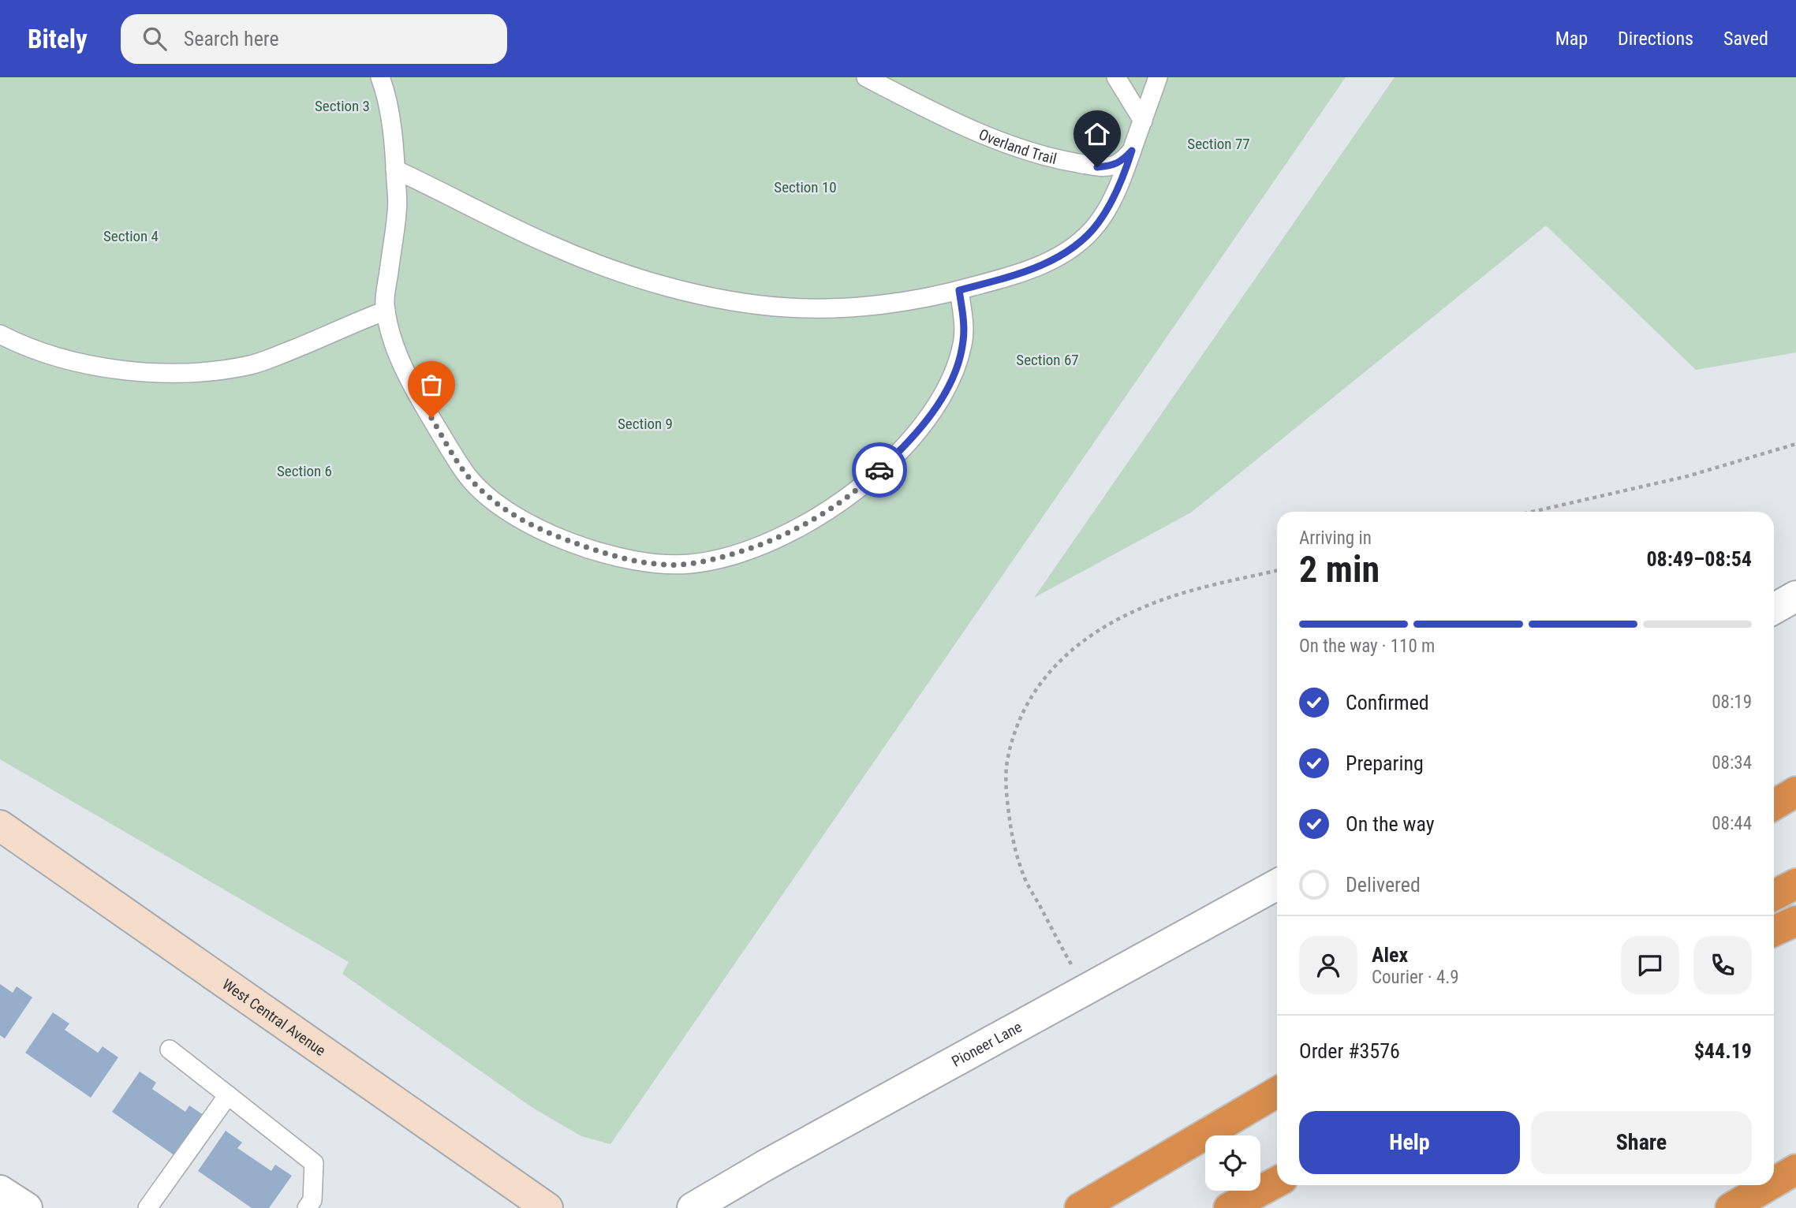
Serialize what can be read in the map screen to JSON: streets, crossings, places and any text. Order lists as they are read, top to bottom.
{
  "streets": {
    "main road": ["West Central Avenue"],
    "street": ["Pioneer Lane"],
    "lane": ["Overland Trail"]
  },
  "parks": [
    "Section 3",
    "Section 77",
    "Section 10",
    "Section 4",
    "Section 67",
    "Section 9",
    "Section 6"
  ],
  "page": {
    "header": "Bitely",
    "search": "Search here",
    "nav": ["Map", "Directions", "Saved"],
    "heading": ["2 min", "Arriving in", "08:49–08:54"],
    "panel": [
      "Alex",
      "Courier · 4.9",
      "Order #3576",
      "$44.19"
    ],
    "bar": "On the way · 110 m",
    "list": [
      ["Confirmed", "08:19"],
      ["Preparing", "08:34"],
      ["On the way", "08:44"],
      "Delivered"
    ],
    "buttons": ["Help", "Share"]
  }
}
